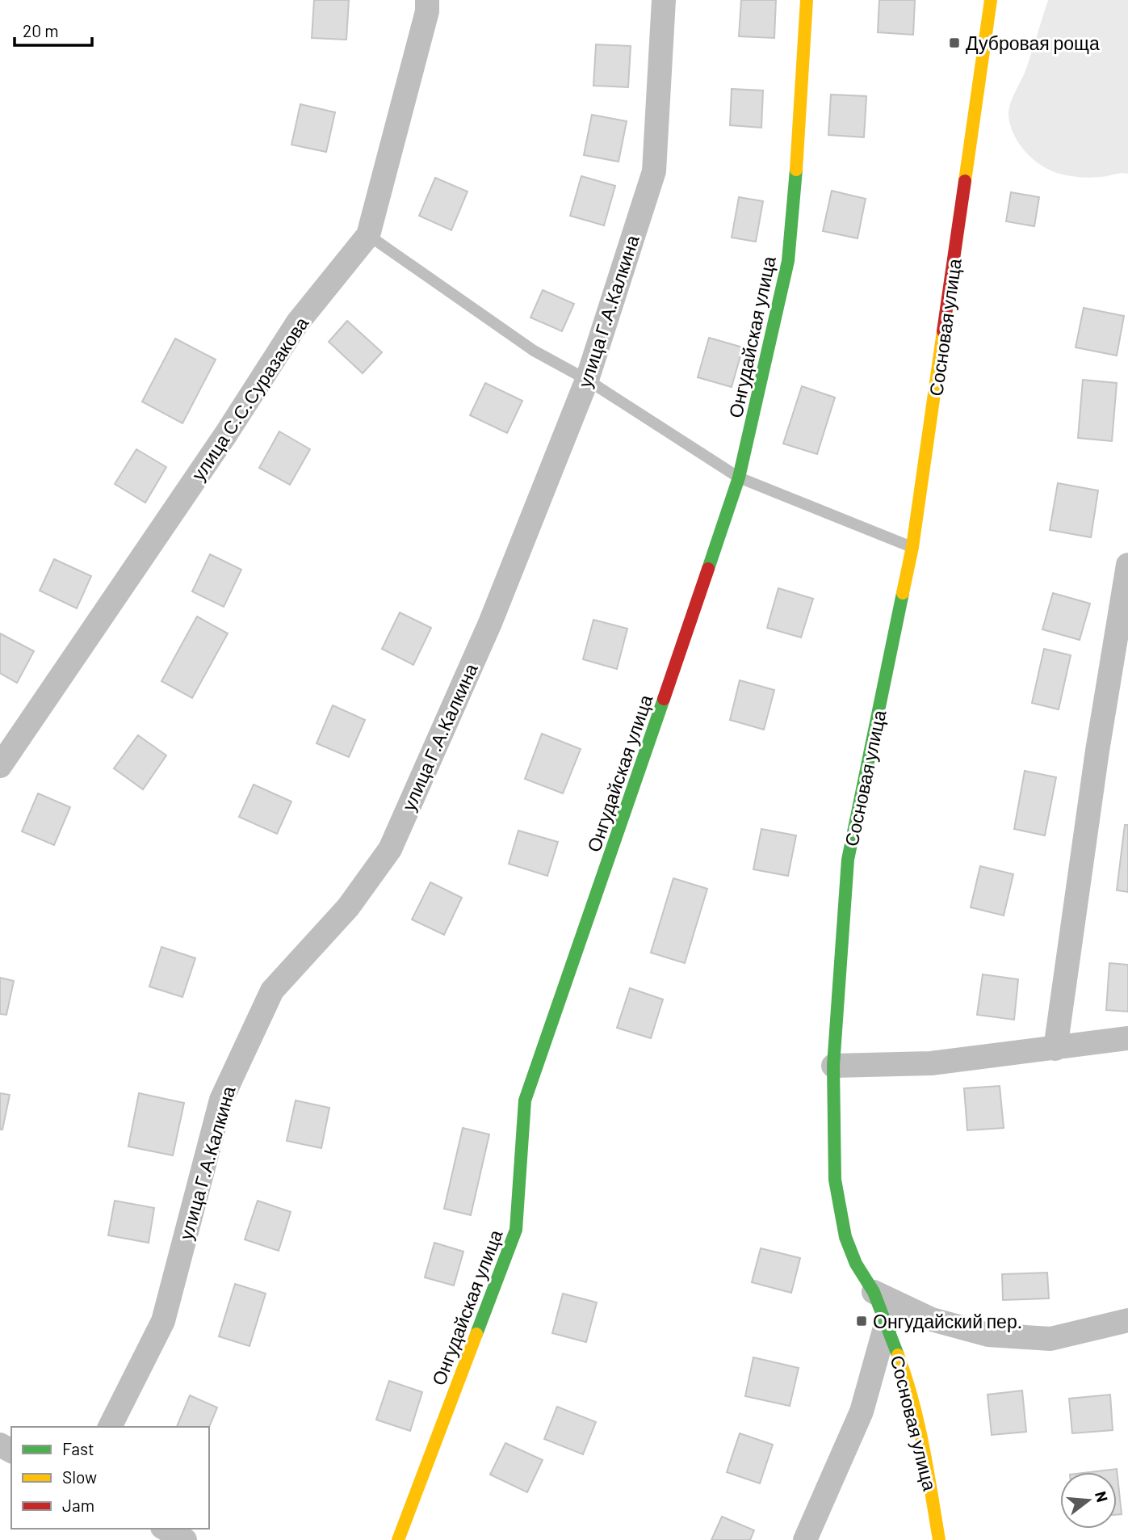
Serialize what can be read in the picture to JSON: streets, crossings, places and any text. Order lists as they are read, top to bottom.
{
  "streets": {
    "street": [
      "улица Г.А.Калкина",
      "Сосновая улица",
      "Онгудайская улица",
      "улица С.С.Суразакова"
    ]
  },
  "places": {
    "transit": ["Дубровая роща", "Онгудайский пер."]
  },
  "legend": ["Fast", "Slow", "Jam"],
  "scale_bar": "20 m",
  "north": "right"
}
